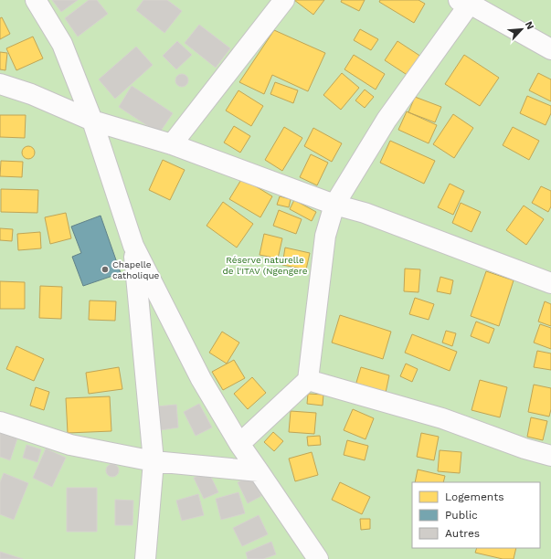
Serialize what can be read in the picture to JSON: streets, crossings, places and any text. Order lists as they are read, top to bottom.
{
  "parks": ["Réserve naturelle de l'ITAV (Ngengere"],
  "places": ["Chapelle catholique"],
  "legend": ["Logements", "Public", "Autres"],
  "north": "top right"
}
